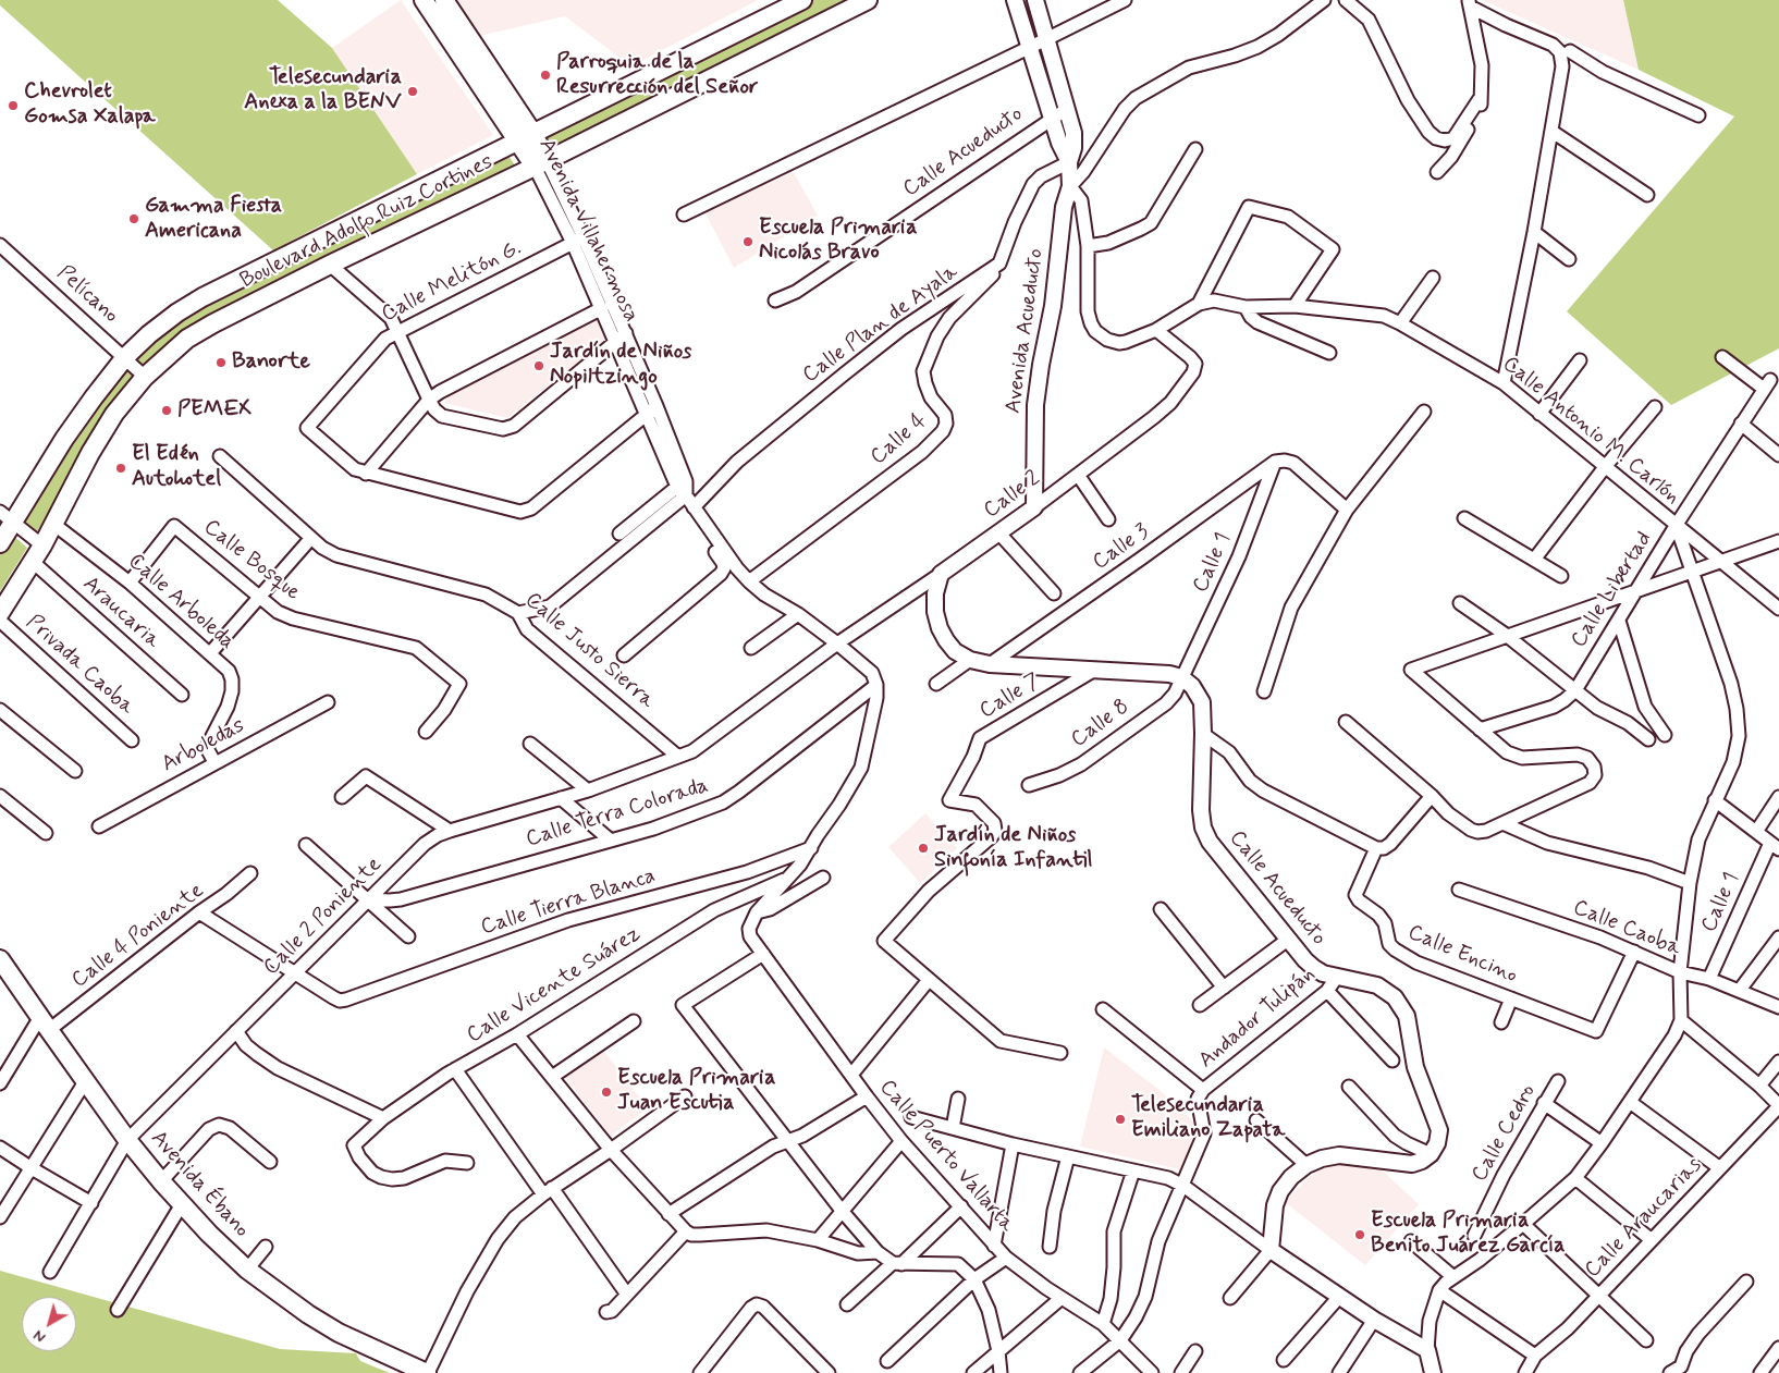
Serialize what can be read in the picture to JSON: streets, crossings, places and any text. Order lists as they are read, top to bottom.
{
  "streets": {
    "main road": ["Boulevard Adolfo Ruiz Cortines", "Avenida Villahermosa", "Avenida Ébano"],
    "street": [
      "Calle Acueducto",
      "Calle Melitón G.",
      "Pelícano",
      "Calle Plan de Ayala",
      "Avenida Acueducto",
      "Calle Antonio M. Carlón",
      "Calle 4",
      "Calle 2",
      "Calle 3",
      "Calle Bosque",
      "Calle 1",
      "Calle Libertad",
      "Calle Arboleda",
      "Araucaria",
      "Calle Justo Sierra",
      "Privada Caoba",
      "Calle 7",
      "Calle 8",
      "Arboledas",
      "Calle Terra Colorada",
      "Calle Tierra Blanca",
      "Calle 2 Poniente",
      "Calle Caoba",
      "Calle 4 Poniente",
      "Calle Encino",
      "Calle Vicente Suárez",
      "Andador Tulipán",
      "Calle Cedro",
      "Calle Puerto Vallarta",
      "Calle Araucarias"
    ]
  },
  "crossings": [
    ["Calle Acueducto", "Avenida Acueducto"],
    ["Calle Acueducto", "Calle 1"],
    ["Calle Acueducto", "Calle 8"],
    ["Calle Acueducto", "Andador Tulipán"],
    ["Boulevard Adolfo Ruiz Cortines", "Avenida Villahermosa"],
    ["Boulevard Adolfo Ruiz Cortines", "Pelícano"],
    ["Boulevard Adolfo Ruiz Cortines", "Calle Arboleda"],
    ["Boulevard Adolfo Ruiz Cortines", "Araucaria"],
    ["Avenida Villahermosa", "Calle Melitón G."],
    ["Avenida Villahermosa", "Calle Plan de Ayala"],
    ["Avenida Villahermosa", "Calle 4"],
    ["Avenida Villahermosa", "Calle 2"],
    ["Avenida Villahermosa", "Calle Terra Colorada"],
    ["Calle Plan de Ayala", "Calle 4"],
    ["Avenida Acueducto", "Calle Antonio M. Carlón"],
    ["Avenida Acueducto", "Calle 2"],
    ["Calle Antonio M. Carlón", "Calle 2"],
    ["Calle Antonio M. Carlón", "Calle Libertad"],
    ["Calle 2", "Calle Justo Sierra"],
    ["Calle 2", "Calle 2 Poniente"],
    ["Calle 3", "Calle 1"],
    ["Calle Bosque", "Calle Arboleda"],
    ["Calle 1", "Calle 8"],
    ["Calle 1", "Calle Caoba"],
    ["Calle Arboleda", "Arboledas"],
    ["Calle Justo Sierra", "Calle 2 Poniente"],
    ["Calle Terra Colorada", "Calle 2 Poniente"],
    ["Calle Tierra Blanca", "Calle 2 Poniente"],
    ["Calle 2 Poniente", "Avenida Ébano"],
    ["Calle Caoba", "Calle Encino"],
    ["Calle 4 Poniente", "Avenida Ébano"]
  ],
  "places": [
    "Parroquia de la Resurrección del Señor",
    "Telesecundaria Anexa a la BENV",
    "Chevrolet Gomsa Xalapa",
    "Gamma Fiesta Americana",
    "Escuela Primaria Nicolás Bravo",
    "Banorte",
    "Jardín de Niños Nopiltzingo",
    "PEMEX",
    "El Edén Autohotel",
    "Jardín de Niños Sinfonía Infantil",
    "Escuela Primaria Juan Escutia",
    "Telesecundaria Emiliano Zapata",
    "Escuela Primaria Benito Juárez García"
  ],
  "north": "bottom left"
}
